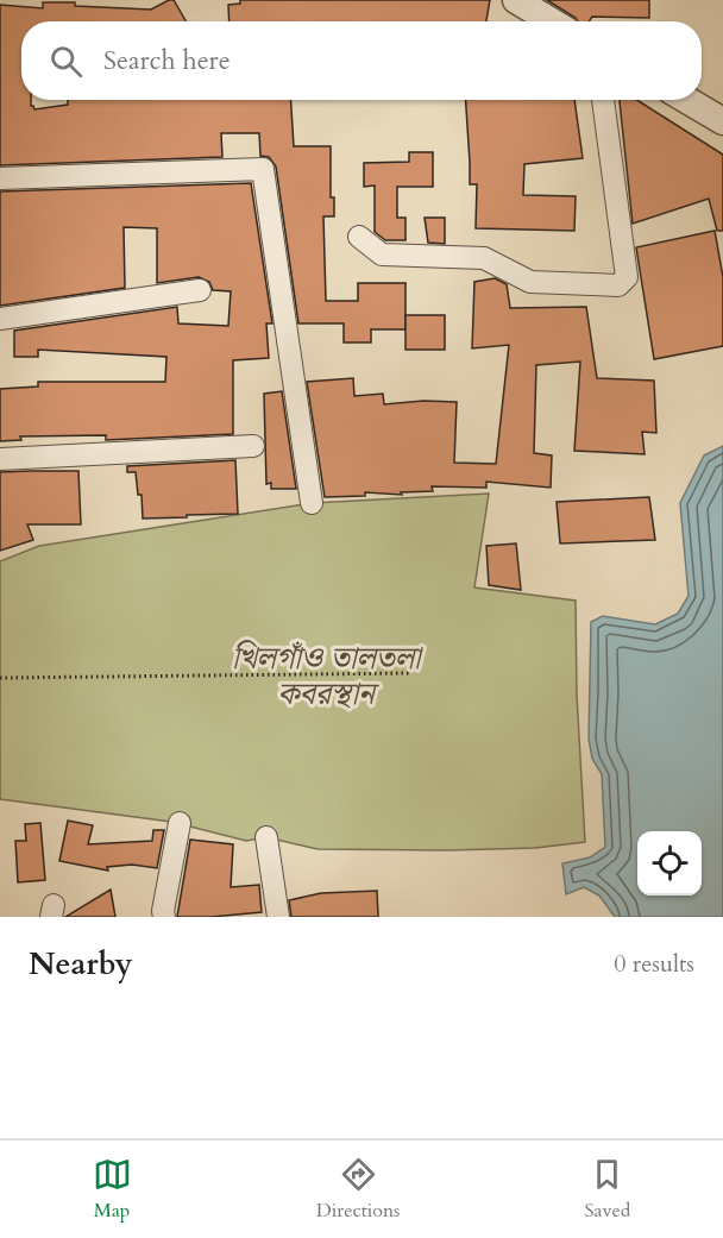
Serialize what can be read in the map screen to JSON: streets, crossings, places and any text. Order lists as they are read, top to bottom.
{
  "parks": ["খিলগাঁও তালতলা কবরস্থান"],
  "page": {
    "search": "Search here",
    "heading": ["Nearby", "0 results"],
    "nav": ["Map", "Directions", "Saved"]
  }
}
